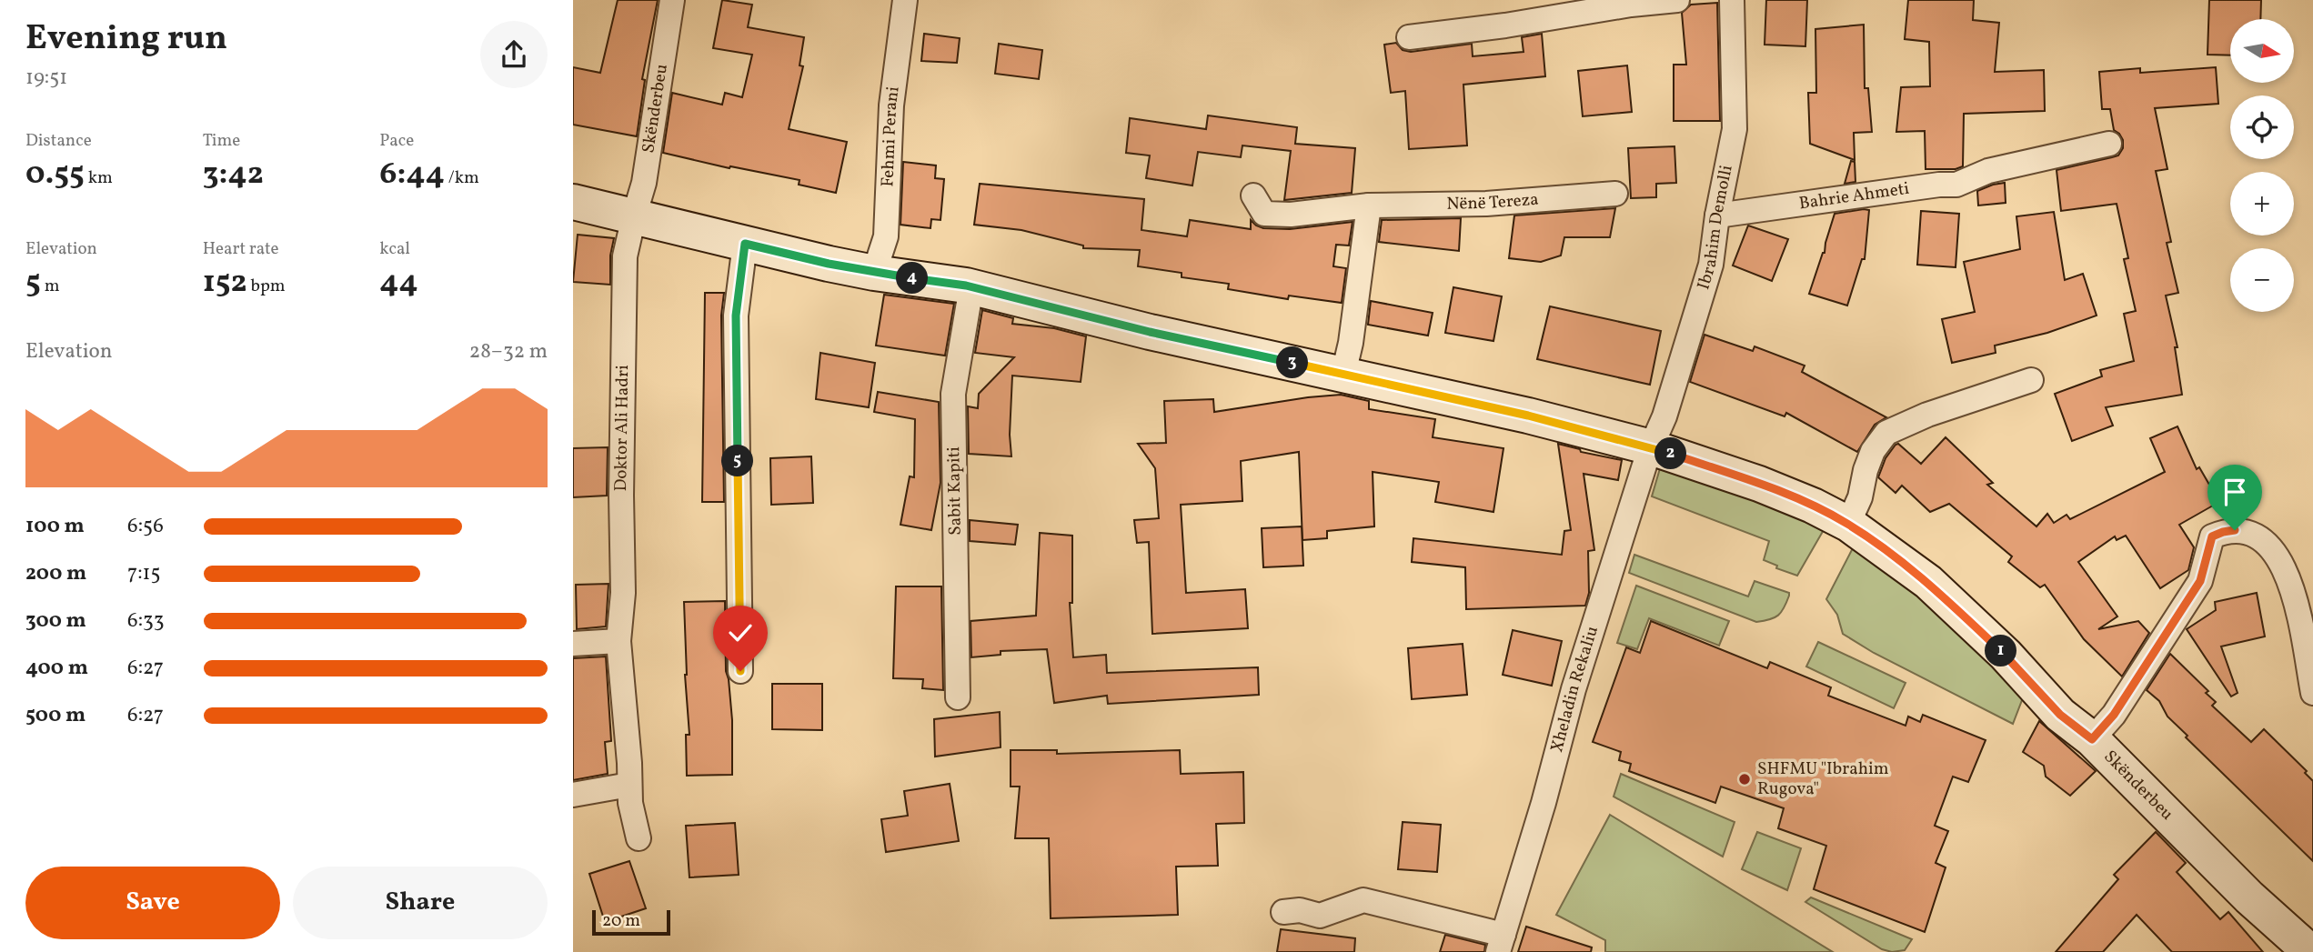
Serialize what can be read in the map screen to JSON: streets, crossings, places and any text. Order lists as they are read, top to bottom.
{
  "streets": {
    "main road": ["Skënderbeu"],
    "street": [
      "Fehmi Perani",
      "Bahrie Ahmeti",
      "Nënë Tereza",
      "Ibrahim Demolli",
      "Doktor Ali Hadri",
      "Sabit Kapiti",
      "Xheladin Rekaliu"
    ]
  },
  "crossings": [
    ["Skënderbeu", "Fehmi Perani"],
    ["Skënderbeu", "Ibrahim Demolli"],
    ["Skënderbeu", "Doktor Ali Hadri"],
    ["Skënderbeu", "Sabit Kapiti"],
    ["Skënderbeu", "Xheladin Rekaliu"],
    ["Bahrie Ahmeti", "Ibrahim Demolli"],
    ["Ibrahim Demolli", "Xheladin Rekaliu"]
  ],
  "places": ["SHFMU \"Ibrahim Rugova\""],
  "scale_bar": "20 m",
  "north": "right",
  "page": {
    "heading": ["Evening run", "19:51"],
    "map_buttons": ["+", "−"],
    "stats": [
      ["Distance", "0.55 km"],
      ["Time", "3:42"],
      ["Pace", "6:44 /km"],
      ["Elevation", "5 m"],
      ["Heart rate", "152 bpm"],
      ["kcal", "44"]
    ],
    "pins": [
      "4",
      "3",
      "2",
      "5",
      "1"
    ],
    "chart": ["Elevation", "28–32 m"],
    "list": [
      {
        "name": "100 m",
        "note": "6:56"
      },
      {
        "name": "200 m",
        "note": "7:15"
      },
      {
        "name": "300 m",
        "note": "6:33"
      },
      {
        "name": "400 m",
        "note": "6:27"
      },
      {
        "name": "500 m",
        "note": "6:27"
      }
    ],
    "buttons": ["Save", "Share"],
    "scale": "20 m"
  }
}
